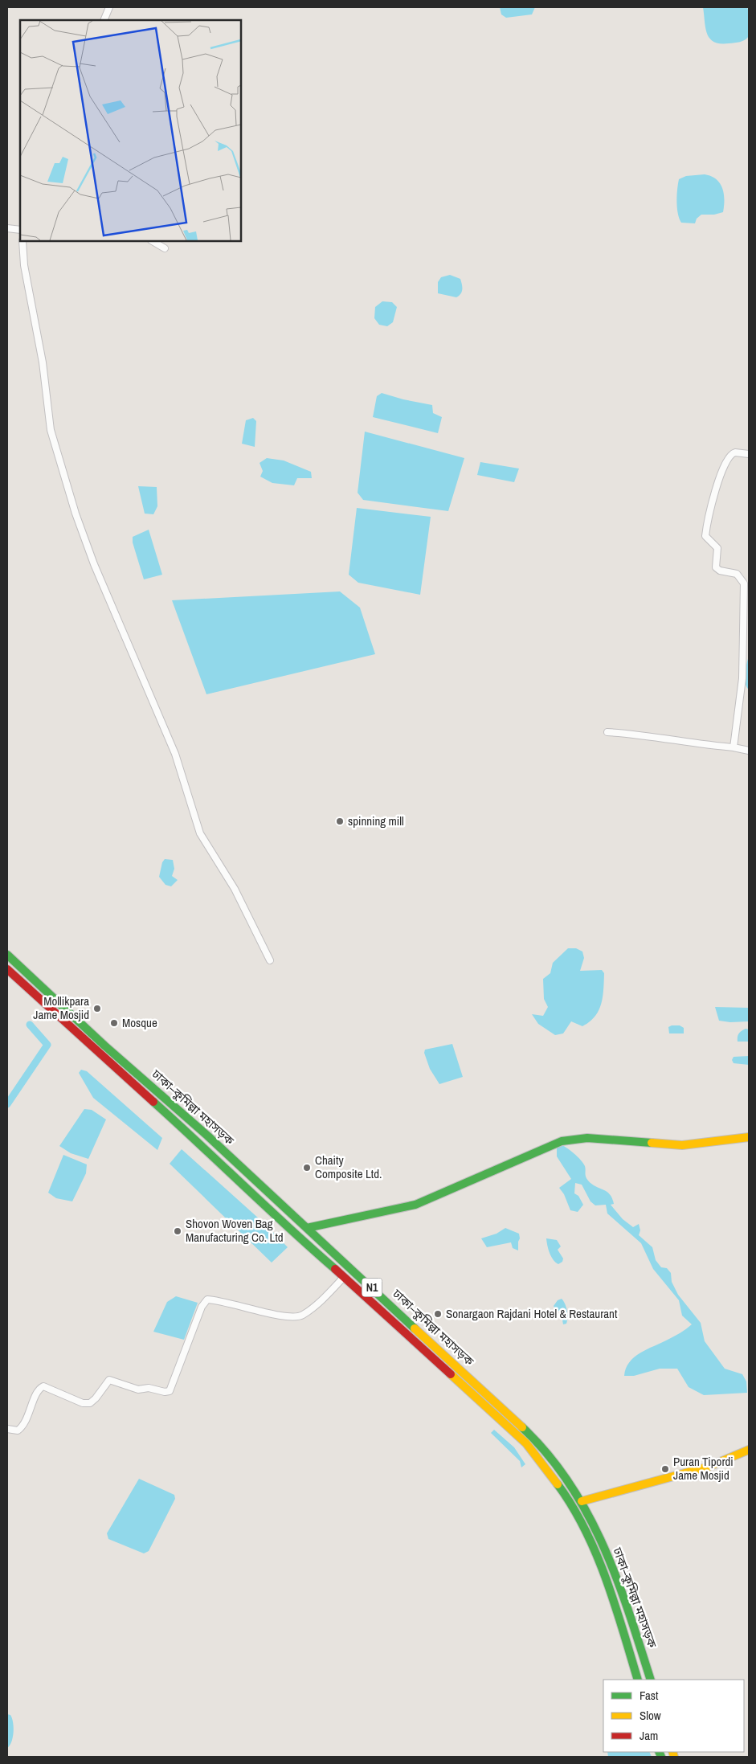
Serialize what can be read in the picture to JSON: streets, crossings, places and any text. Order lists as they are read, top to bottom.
{
  "streets": {
    "main road": ["ঢাকা–কুমিল্লা মহাসড়ক", "N1"]
  },
  "places": [
    "spinning mill",
    "Mollikpara Jame Mosjid",
    "Mosque",
    "Chaity Composite Ltd.",
    "Shovon Woven Bag Manufacturing Co. Ltd",
    "Sonargaon Rajdani Hotel & Restaurant",
    "Puran Tipordi Jame Mosjid"
  ],
  "legend": ["Fast", "Slow", "Jam"]
}
